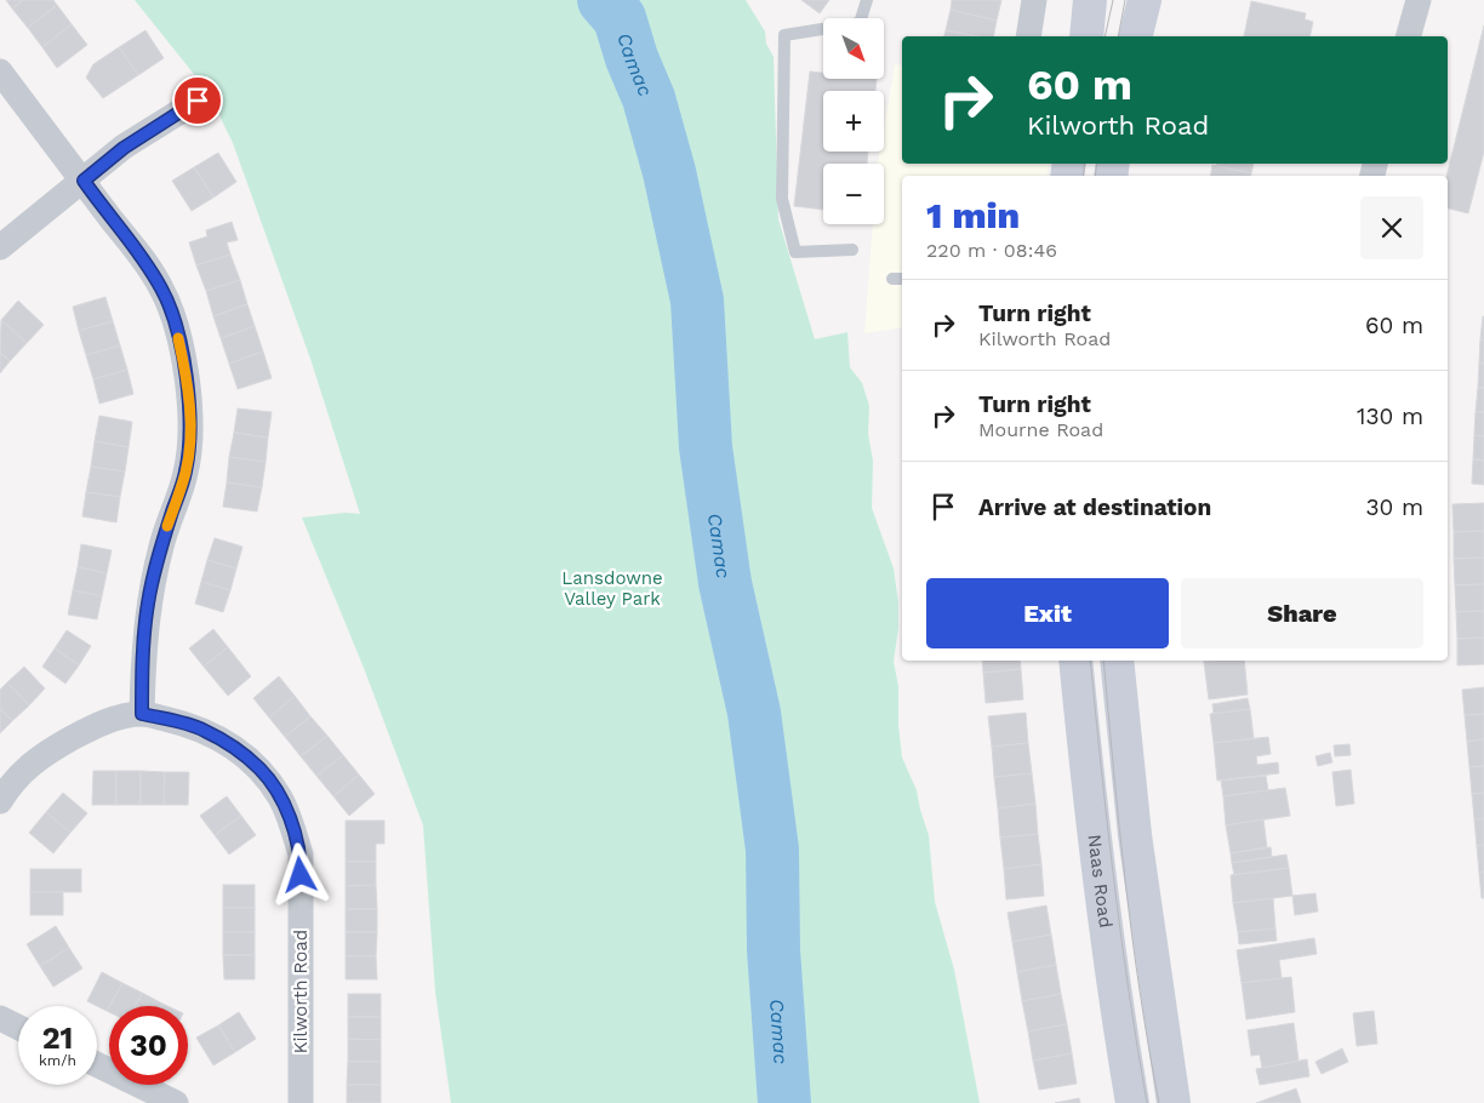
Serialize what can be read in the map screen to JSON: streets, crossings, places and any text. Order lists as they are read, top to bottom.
{
  "streets": {
    "main road": ["Naas Road"],
    "street": ["Kilworth Road"]
  },
  "water": ["Camac"],
  "parks": ["Lansdowne Valley Park"],
  "north": "bottom right",
  "page": {
    "map_buttons": ["+", "−"],
    "turn": ["60 m", "Kilworth Road"],
    "heading": ["1 min", "220 m · 08:46"],
    "list": [
      {
        "name": "Turn right",
        "note": "Kilworth Road",
        "value": "60 m"
      },
      {
        "name": "Turn right",
        "note": "Mourne Road",
        "value": "130 m"
      },
      {
        "name": "Arrive at destination",
        "value": "30 m"
      }
    ],
    "buttons": ["Exit", "Share"],
    "speed": "21 km/h",
    "limit": "30"
  }
}
